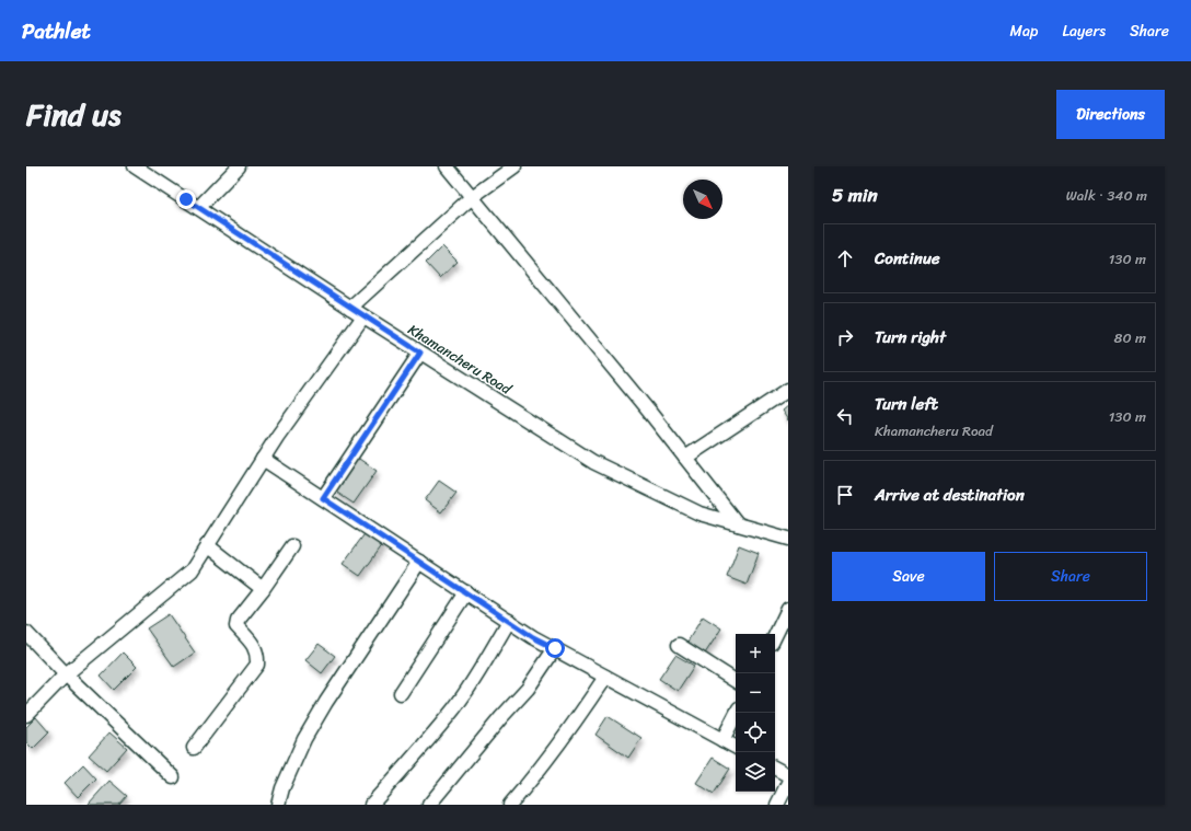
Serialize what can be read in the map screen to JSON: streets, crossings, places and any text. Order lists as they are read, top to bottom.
{
  "streets": {
    "street": ["Khamancheru Road"]
  },
  "north": "bottom right",
  "page": {
    "header": "Pathlet",
    "nav": ["Map", "Layers", "Share"],
    "title": "Find us",
    "buttons": [
      "Directions",
      ["Save", "Share"]
    ],
    "heading": ["5 min", "Walk · 340 m"],
    "list": [
      ["Continue", "130 m"],
      ["Turn right", "80 m"],
      ["Turn left", "Khamancheru Road", "130 m"],
      "Arrive at destination"
    ],
    "map_buttons": ["+", "−"]
  }
}
